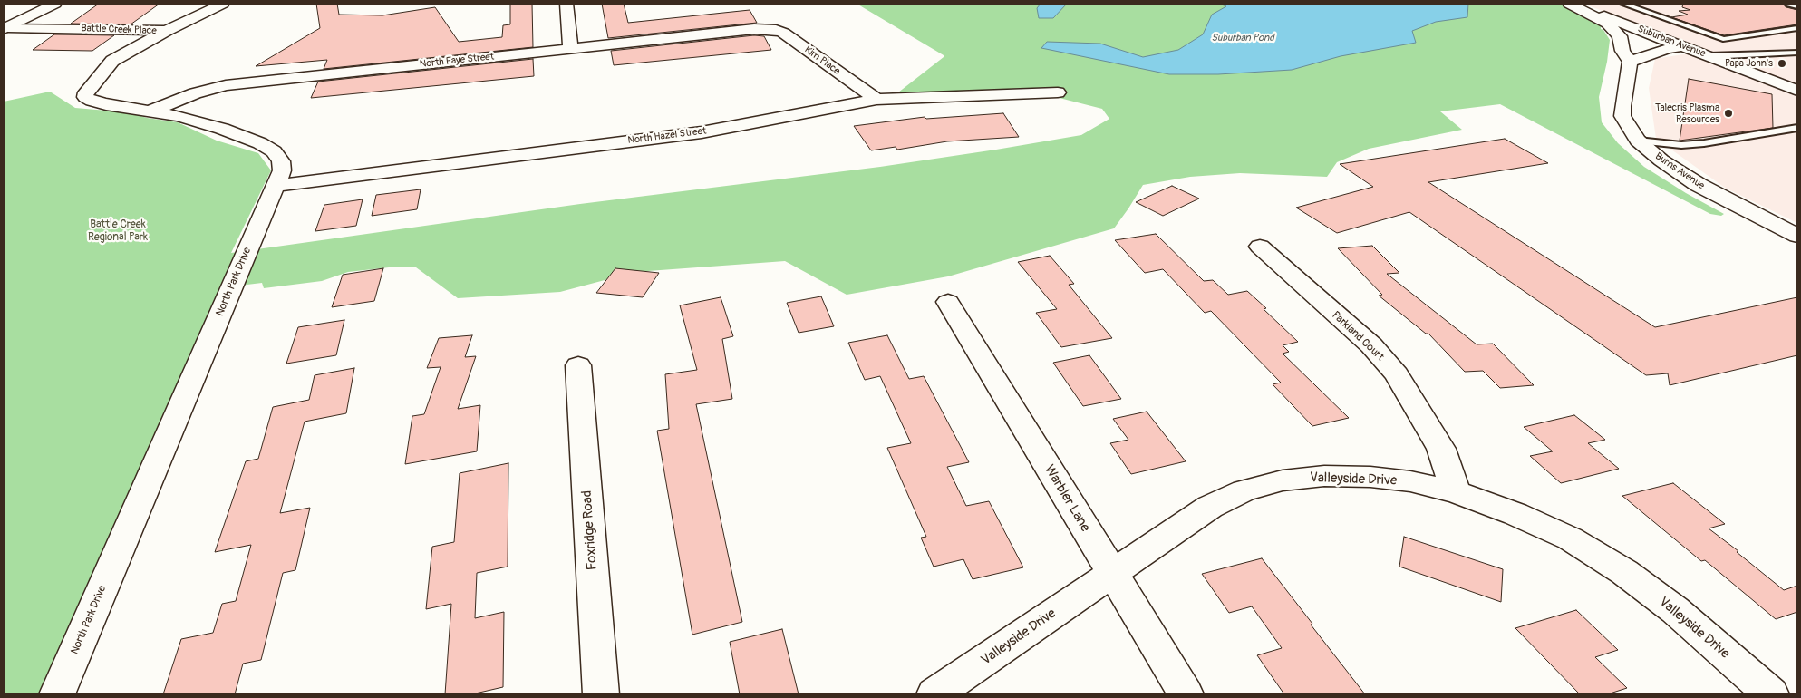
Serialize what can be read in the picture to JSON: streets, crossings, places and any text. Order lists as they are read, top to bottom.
{
  "streets": {
    "street": [
      "Battle Creek Place",
      "Suburban Avenue",
      "North Faye Street",
      "Kim Place",
      "North Hazel Street",
      "Burns Avenue",
      "North Park Drive",
      "Parkland Court",
      "Valleyside Drive",
      "Warbler Lane",
      "Foxridge Road"
    ]
  },
  "crossings": [
    ["Battle Creek Place", "North Park Drive"],
    ["North Faye Street", "Kim Place"],
    ["North Faye Street", "North Park Drive"],
    ["Kim Place", "North Hazel Street"],
    ["North Hazel Street", "North Park Drive"],
    ["Parkland Court", "Valleyside Drive"],
    ["Valleyside Drive", "Warbler Lane"]
  ],
  "water": ["Suburban Pond"],
  "parks": ["Battle Creek Regional Park"],
  "places": ["Papa John's", "Talecris Plasma Resources"]
}
